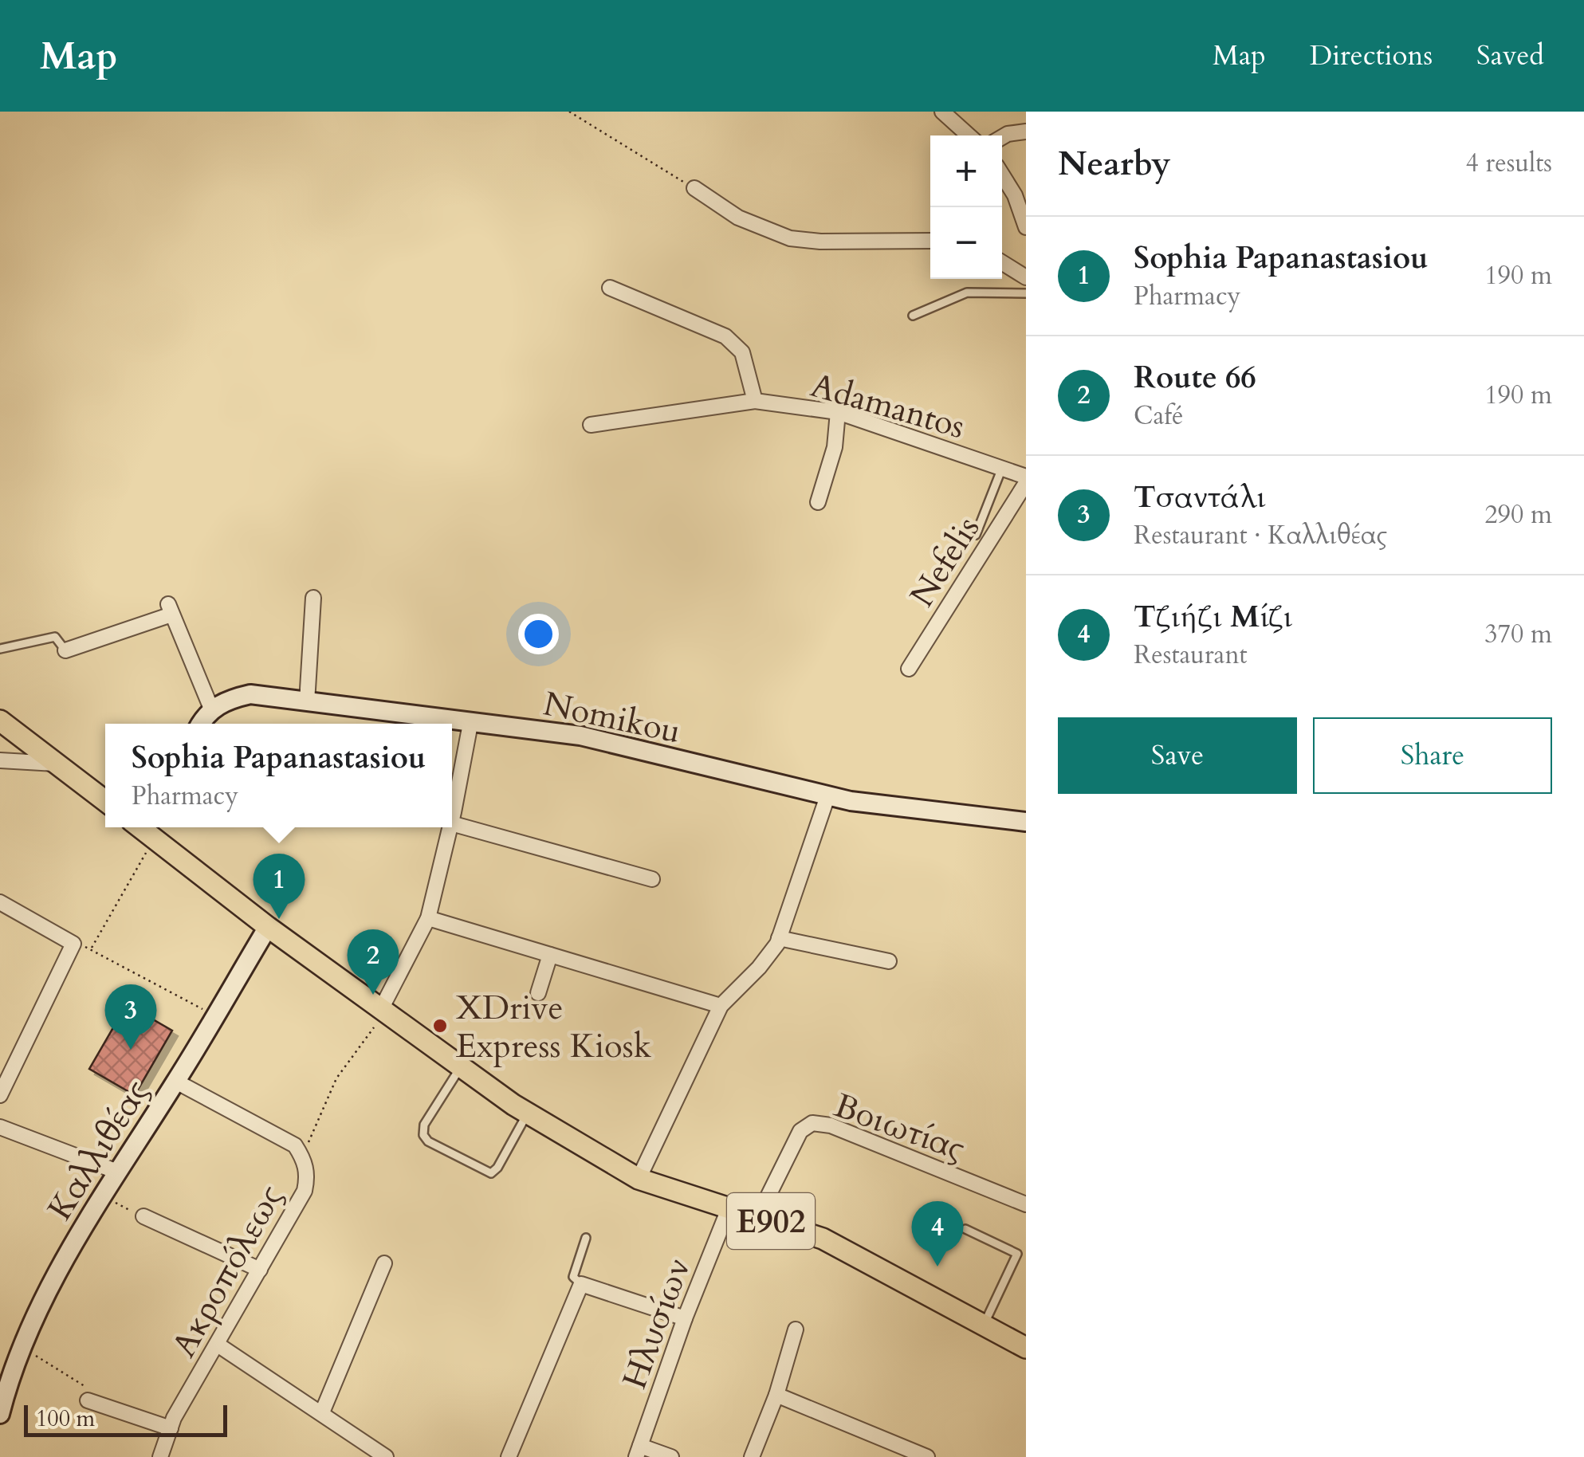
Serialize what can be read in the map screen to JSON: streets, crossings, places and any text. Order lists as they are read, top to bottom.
{
  "streets": {
    "main road": ["E902"],
    "street": [
      "Adamantos",
      "Nefelis",
      "Nomikou",
      "Βοιωτίας",
      "Καλλιθέας",
      "Ακροπόλεως",
      "Ηλυσίων"
    ]
  },
  "crossings": [
    ["Βοιωτίας", "E902"],
    ["Καλλιθέας", "E902"],
    ["Καλλιθέας", "Ακροπόλεως"],
    ["E902", "Ηλυσίων"]
  ],
  "places": ["XDrive Express Kiosk"],
  "scale_bar": "100 m",
  "page": {
    "header": "Map",
    "nav": ["Map", "Directions", "Saved"],
    "heading": ["Nearby", "4 results"],
    "map_buttons": ["+", "−"],
    "list": [
      {
        "mark": "1",
        "name": "Sophia Papanastasiou",
        "note": "Pharmacy",
        "value": "190 m"
      },
      {
        "mark": "2",
        "name": "Route 66",
        "note": "Café",
        "value": "190 m"
      },
      {
        "mark": "3",
        "name": "Τσαντάλι",
        "note": "Restaurant · Καλλιθέας",
        "value": "290 m"
      },
      {
        "mark": "4",
        "name": "Τζιήζι Μίζι",
        "note": "Restaurant",
        "value": "370 m"
      }
    ],
    "buttons": ["Save", "Share"],
    "popup": ["Sophia Papanastasiou", "Pharmacy"],
    "pins": [
      "1",
      "2",
      "3",
      "4"
    ],
    "scale": "100 m"
  }
}
